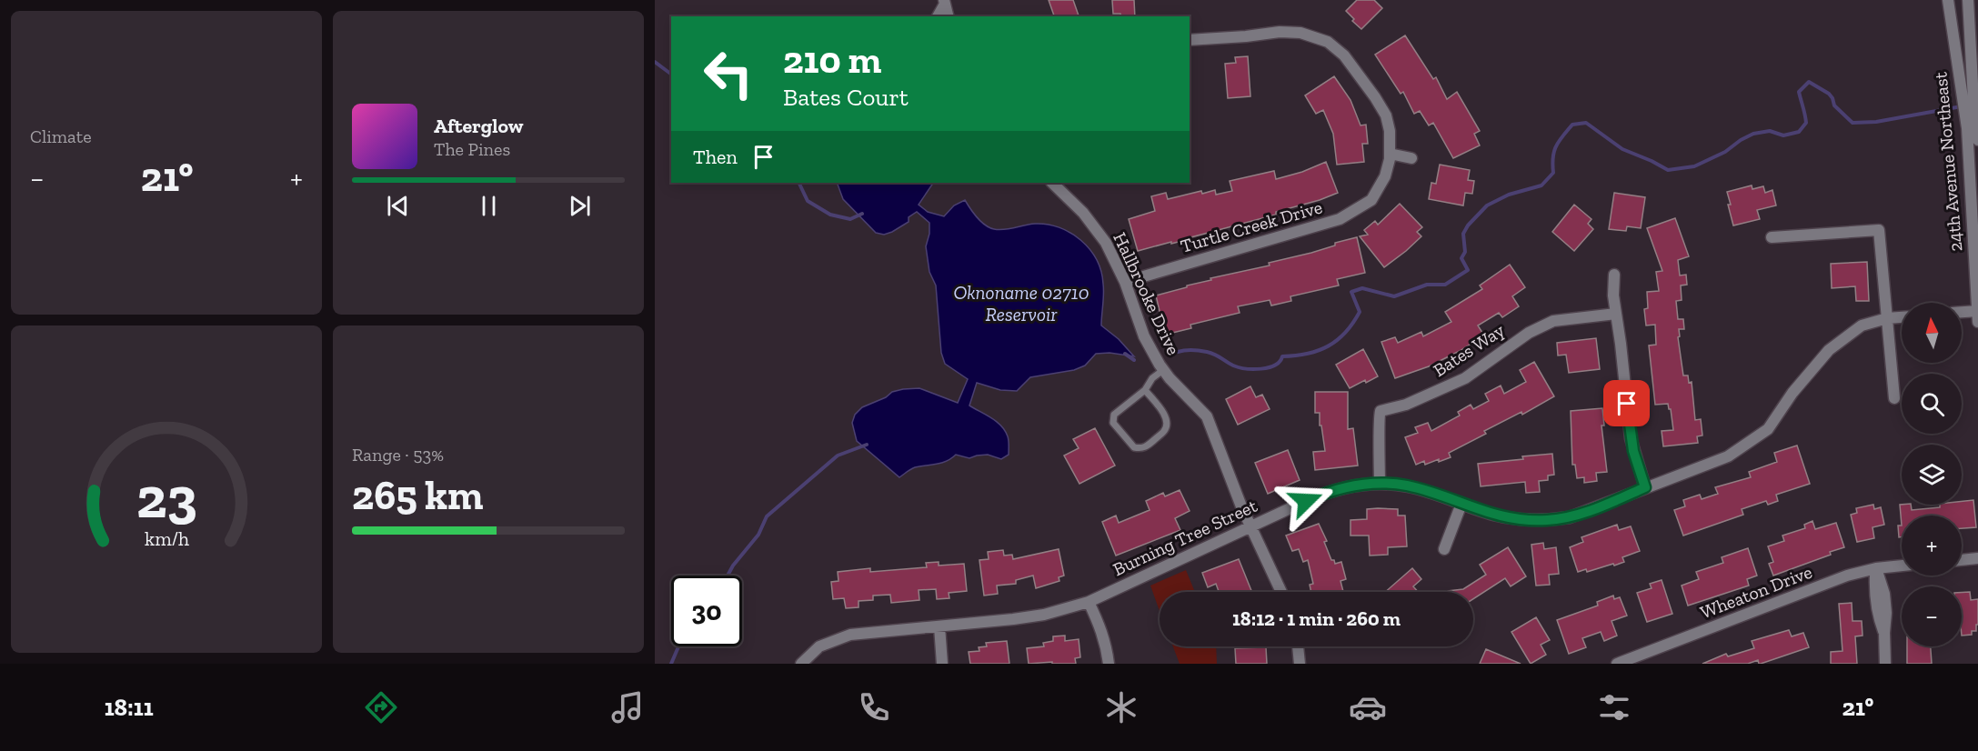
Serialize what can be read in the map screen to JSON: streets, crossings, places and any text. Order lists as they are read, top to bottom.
{
  "streets": {
    "street": [
      "24th Avenue Northeast",
      "Turtle Creek Drive",
      "Hallbrooke Drive",
      "Bates Way",
      "Burning Tree Street",
      "Wheaton Drive"
    ]
  },
  "crossings": [
    ["Turtle Creek Drive", "Hallbrooke Drive"],
    ["Hallbrooke Drive", "Burning Tree Street"],
    ["Bates Way", "Burning Tree Street"]
  ],
  "water": ["Oknoname 02710 Reservoir"],
  "north": "top",
  "page": {
    "tile": [
      "Climate",
      ["Range · 53%", "265 km"]
    ],
    "turn": ["210 m", "Bates Court"],
    "song": ["Afterglow", "The Pines"],
    "then": "Then",
    "heat": ["−", "21°", "+"],
    "map_buttons": ["+", "−"],
    "limit": "30",
    "trip": "18:12 · 1 min · 260 m",
    "tabs": ["18:11", "21°"],
    "gauge": ["23", "km/h"]
  }
}
